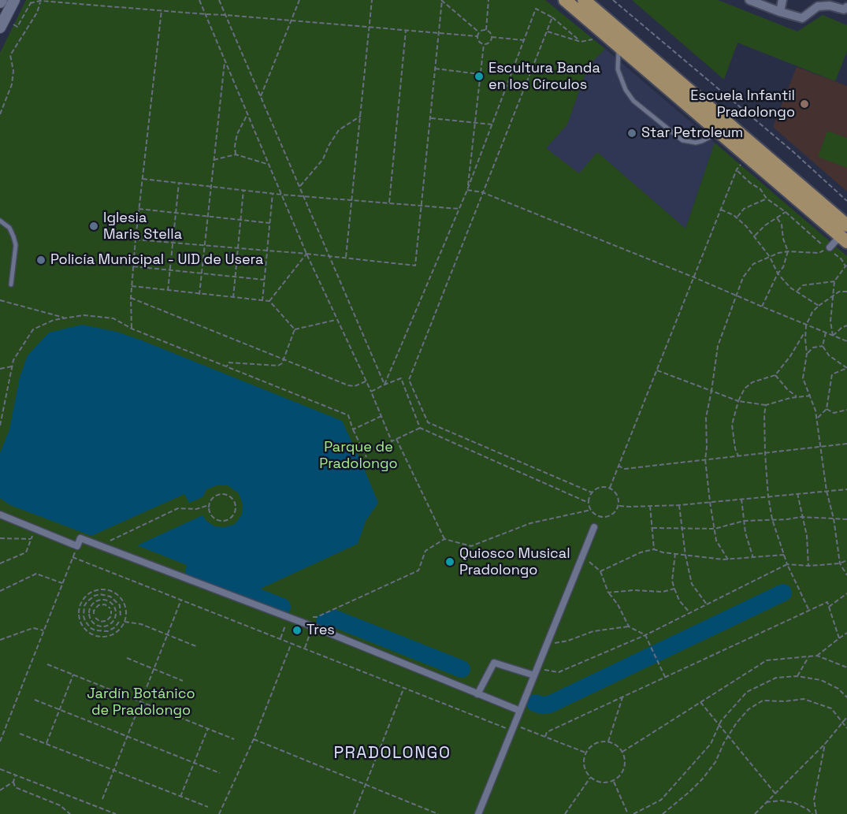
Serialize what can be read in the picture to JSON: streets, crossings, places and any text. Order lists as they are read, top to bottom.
{
  "districts": ["PRADOLONGO"],
  "parks": ["Parque de Pradolongo", "Jardín Botánico de Pradolongo"],
  "places": [
    "Escultura Banda en los Círculos",
    "Escuela Infantil Pradolongo",
    "Star Petroleum",
    "Iglesia Maris Stella",
    "Policía Municipal - UID de Usera",
    "Quiosco Musical Pradolongo",
    "Tres"
  ]
}
